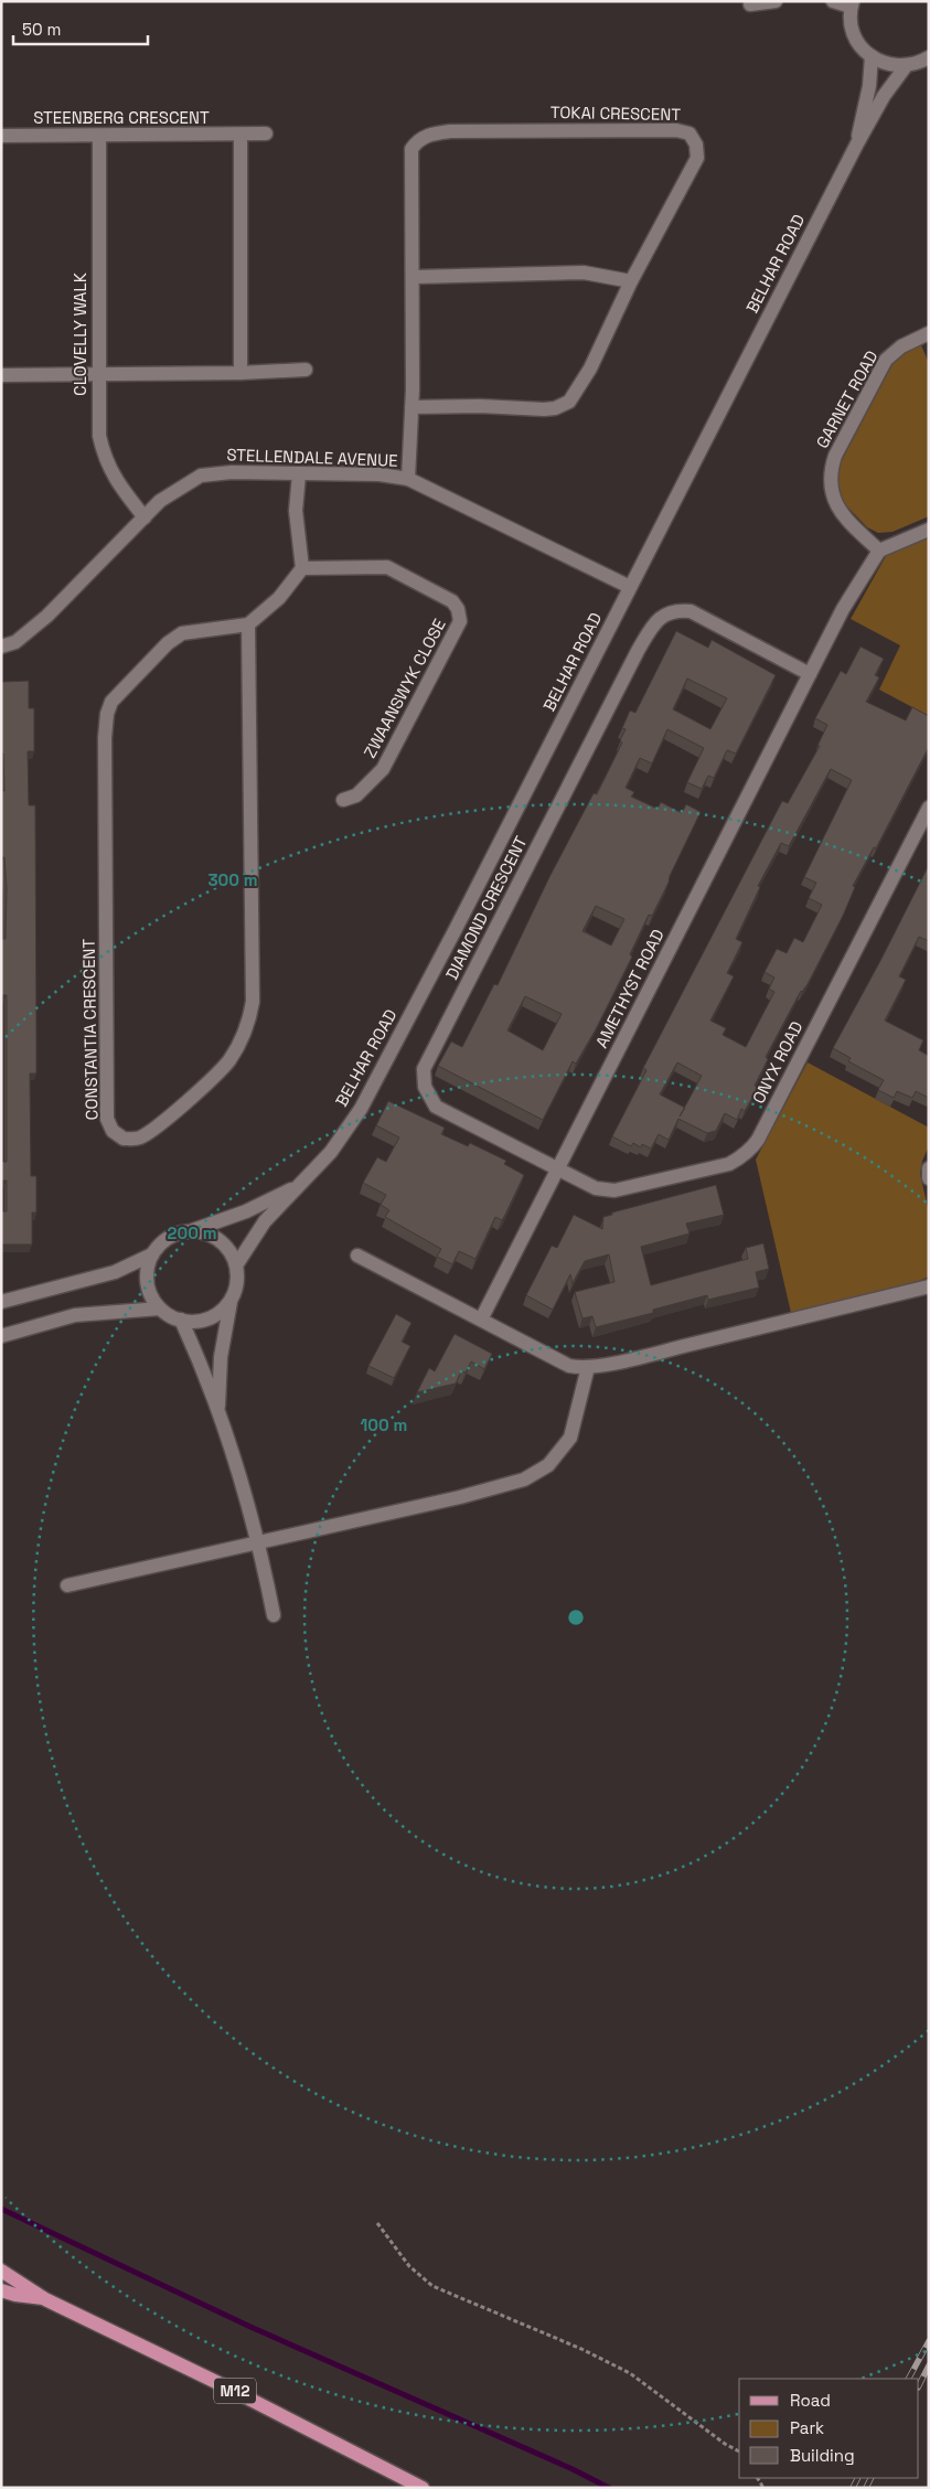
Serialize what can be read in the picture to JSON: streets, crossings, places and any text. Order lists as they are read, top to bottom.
{
  "streets": {
    "main road": ["M12"],
    "street": [
      "TOKAI CRESCENT",
      "STEENBERG CRESCENT",
      "BELHAR ROAD",
      "CLOVELLY WALK",
      "GARNET ROAD",
      "STELLENDALE AVENUE",
      "ZWAANSWYK CLOSE",
      "DIAMOND CRESCENT",
      "AMETHYST ROAD",
      "CONSTANTIA CRESCENT",
      "ONYX ROAD"
    ]
  },
  "crossings": [
    ["TOKAI CRESCENT", "STELLENDALE AVENUE"],
    ["STEENBERG CRESCENT", "CLOVELLY WALK"],
    ["BELHAR ROAD", "STELLENDALE AVENUE"],
    ["CLOVELLY WALK", "STELLENDALE AVENUE"],
    ["GARNET ROAD", "AMETHYST ROAD"],
    ["DIAMOND CRESCENT", "AMETHYST ROAD"],
    ["DIAMOND CRESCENT", "ONYX ROAD"],
    ["AMETHYST ROAD", "ONYX ROAD"]
  ],
  "legend": ["Road", "Park", "Building"],
  "scale_bar": "50 m",
  "rings": ["300 m", "200 m", "100 m"]
}
